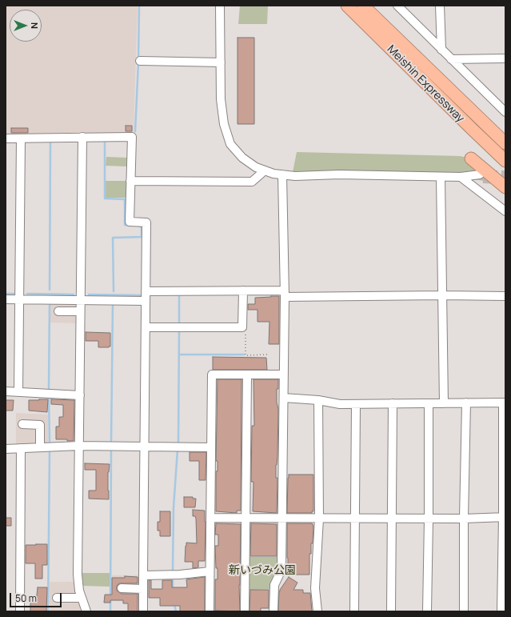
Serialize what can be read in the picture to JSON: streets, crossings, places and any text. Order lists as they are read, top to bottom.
{
  "streets": {
    "highway": ["Meishin Expressway"]
  },
  "parks": ["新いづみ公園"],
  "scale_bar": "50 m",
  "north": "right"
}
